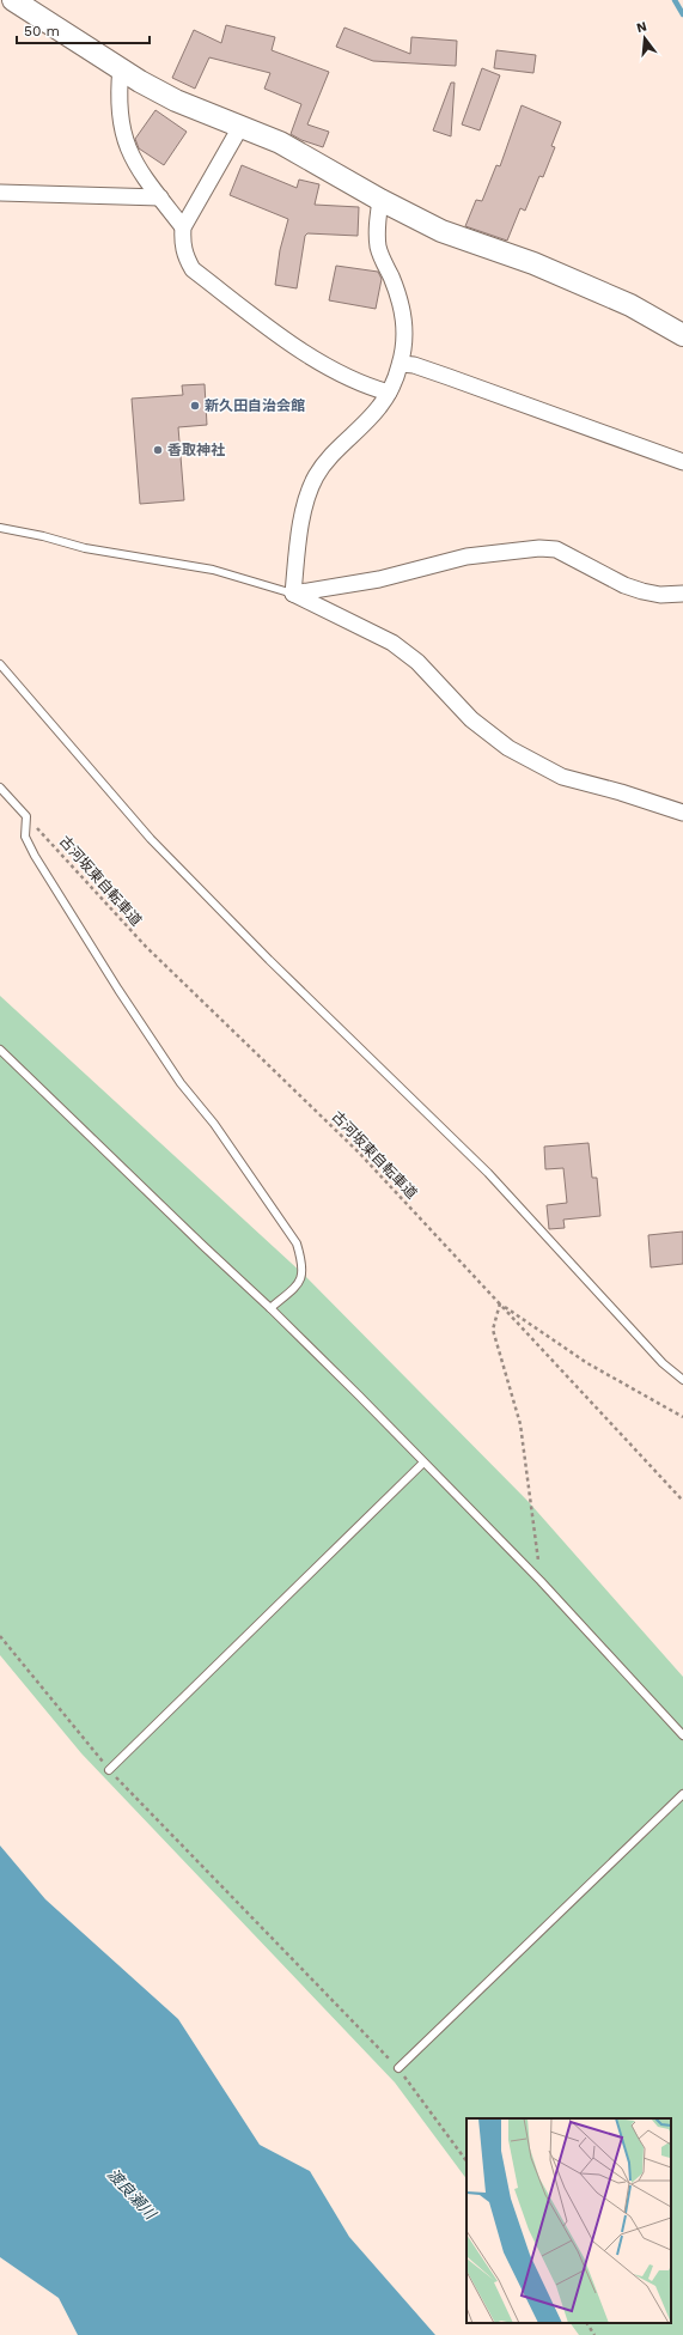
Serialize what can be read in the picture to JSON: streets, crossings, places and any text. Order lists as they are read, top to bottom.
{
  "streets": {
    "path": ["古河坂東自転車道"]
  },
  "water": ["渡良瀬川"],
  "places": ["新久田自治会館", "香取神社"],
  "scale_bar": "50 m",
  "north": "top"
}
